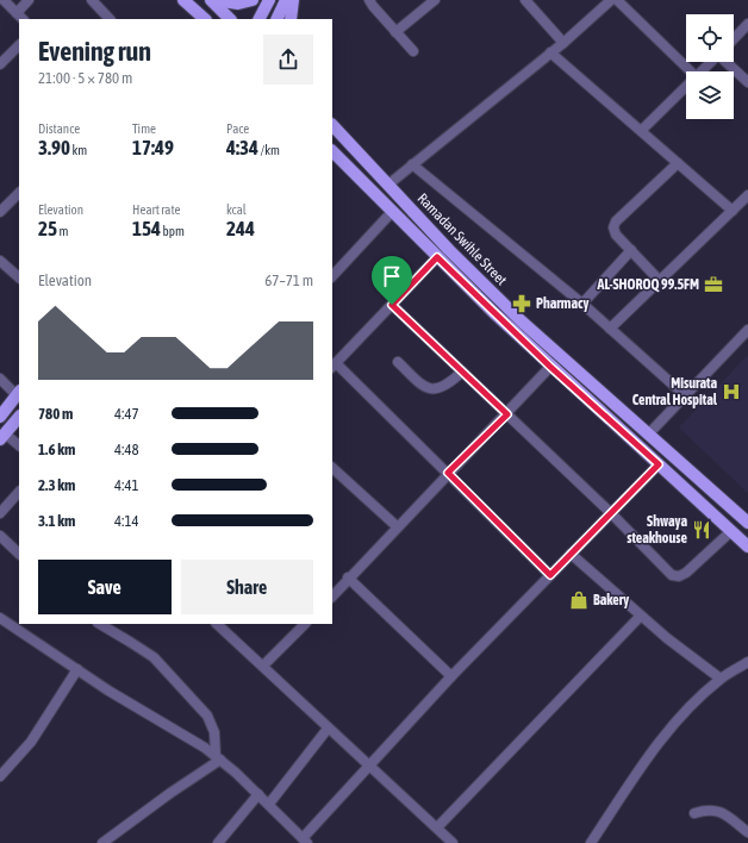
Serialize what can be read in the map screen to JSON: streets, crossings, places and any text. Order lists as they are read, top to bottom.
{
  "streets": {
    "main road": ["Ramadan Swihle Street"]
  },
  "places": {
    "office": ["AL-SHOROQ 99.5FM"],
    "pharmacy": ["Pharmacy"],
    "hospital": ["Misurata Central Hospital"],
    "restaurant": ["Shwaya steakhouse"],
    "shop": ["Bakery"]
  },
  "page": {
    "heading": ["Evening run", "21:00 · 5 × 780 m"],
    "stats": [
      ["Distance", "3.90 km"],
      ["Time", "17:49"],
      ["Pace", "4:34 /km"],
      ["Elevation", "25 m"],
      ["Heart rate", "154 bpm"],
      ["kcal", "244"]
    ],
    "chart": ["Elevation", "67–71 m"],
    "list": [
      {
        "name": "780 m",
        "note": "4:47"
      },
      {
        "name": "1.6 km",
        "note": "4:48"
      },
      {
        "name": "2.3 km",
        "note": "4:41"
      },
      {
        "name": "3.1 km",
        "note": "4:14"
      }
    ],
    "buttons": ["Save", "Share"]
  }
}
